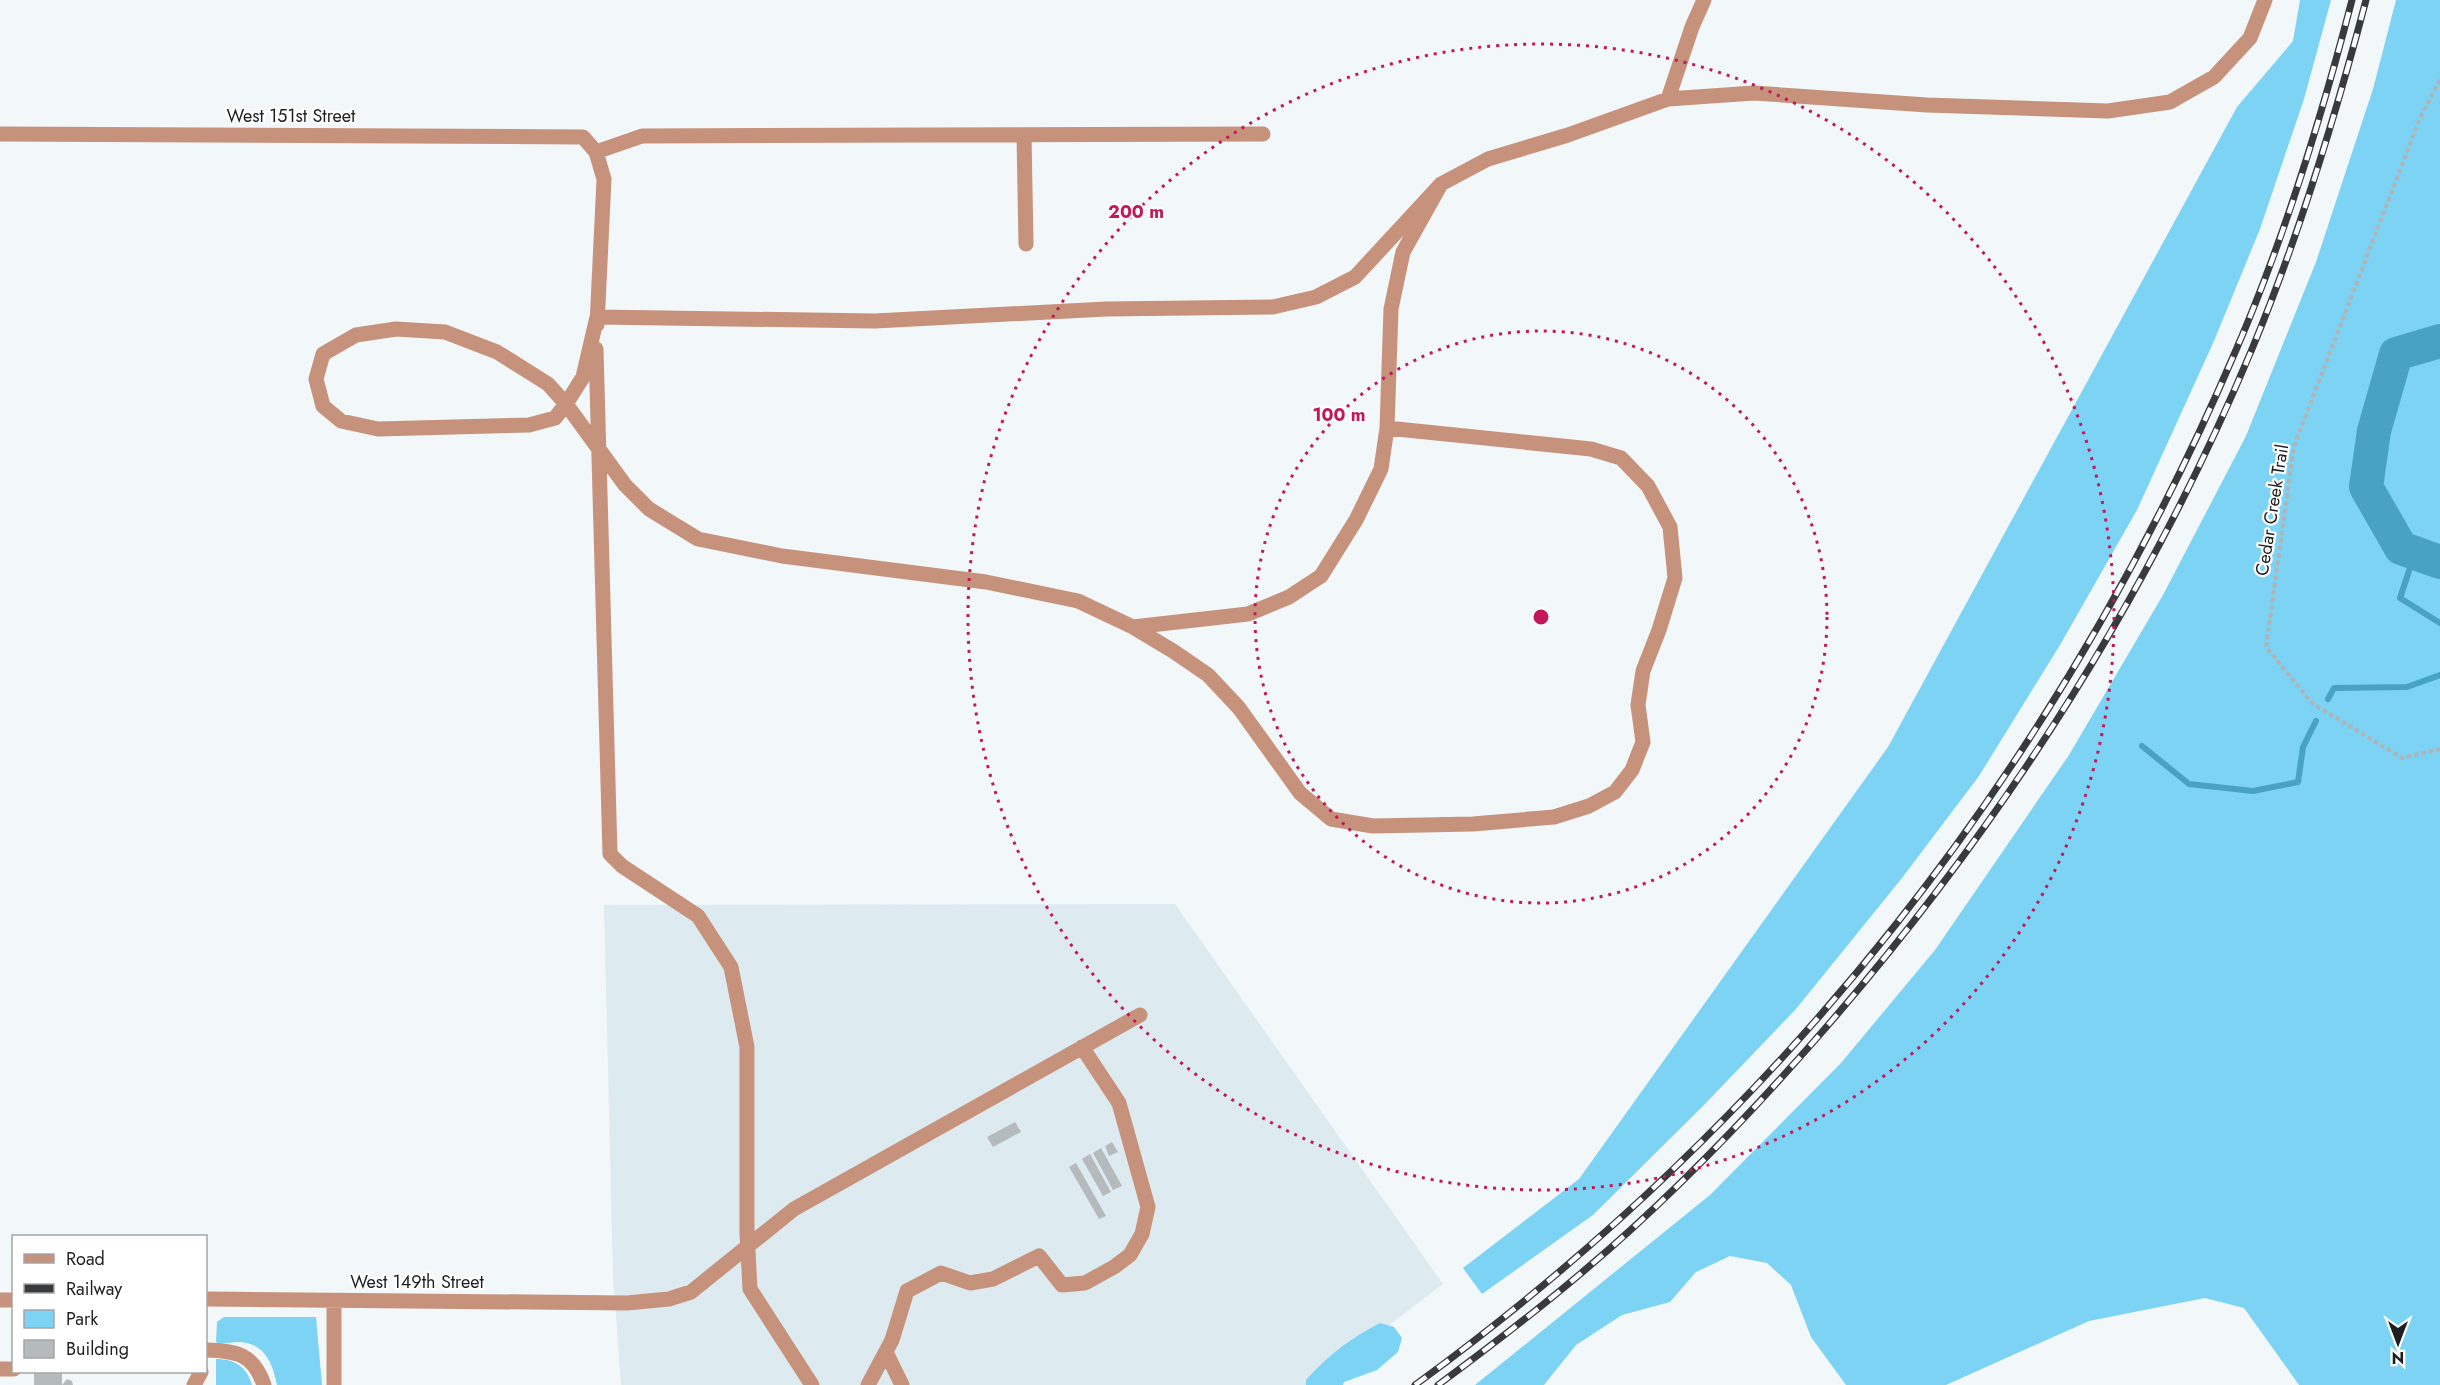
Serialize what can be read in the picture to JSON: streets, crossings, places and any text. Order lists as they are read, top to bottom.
{
  "streets": {
    "street": ["West 151st Street", "West 149th Street"],
    "path": ["Cedar Creek Trail"]
  },
  "legend": [
    "Road",
    "Railway",
    "Park",
    "Building"
  ],
  "north": "bottom",
  "rings": ["200 m", "100 m"]
}
